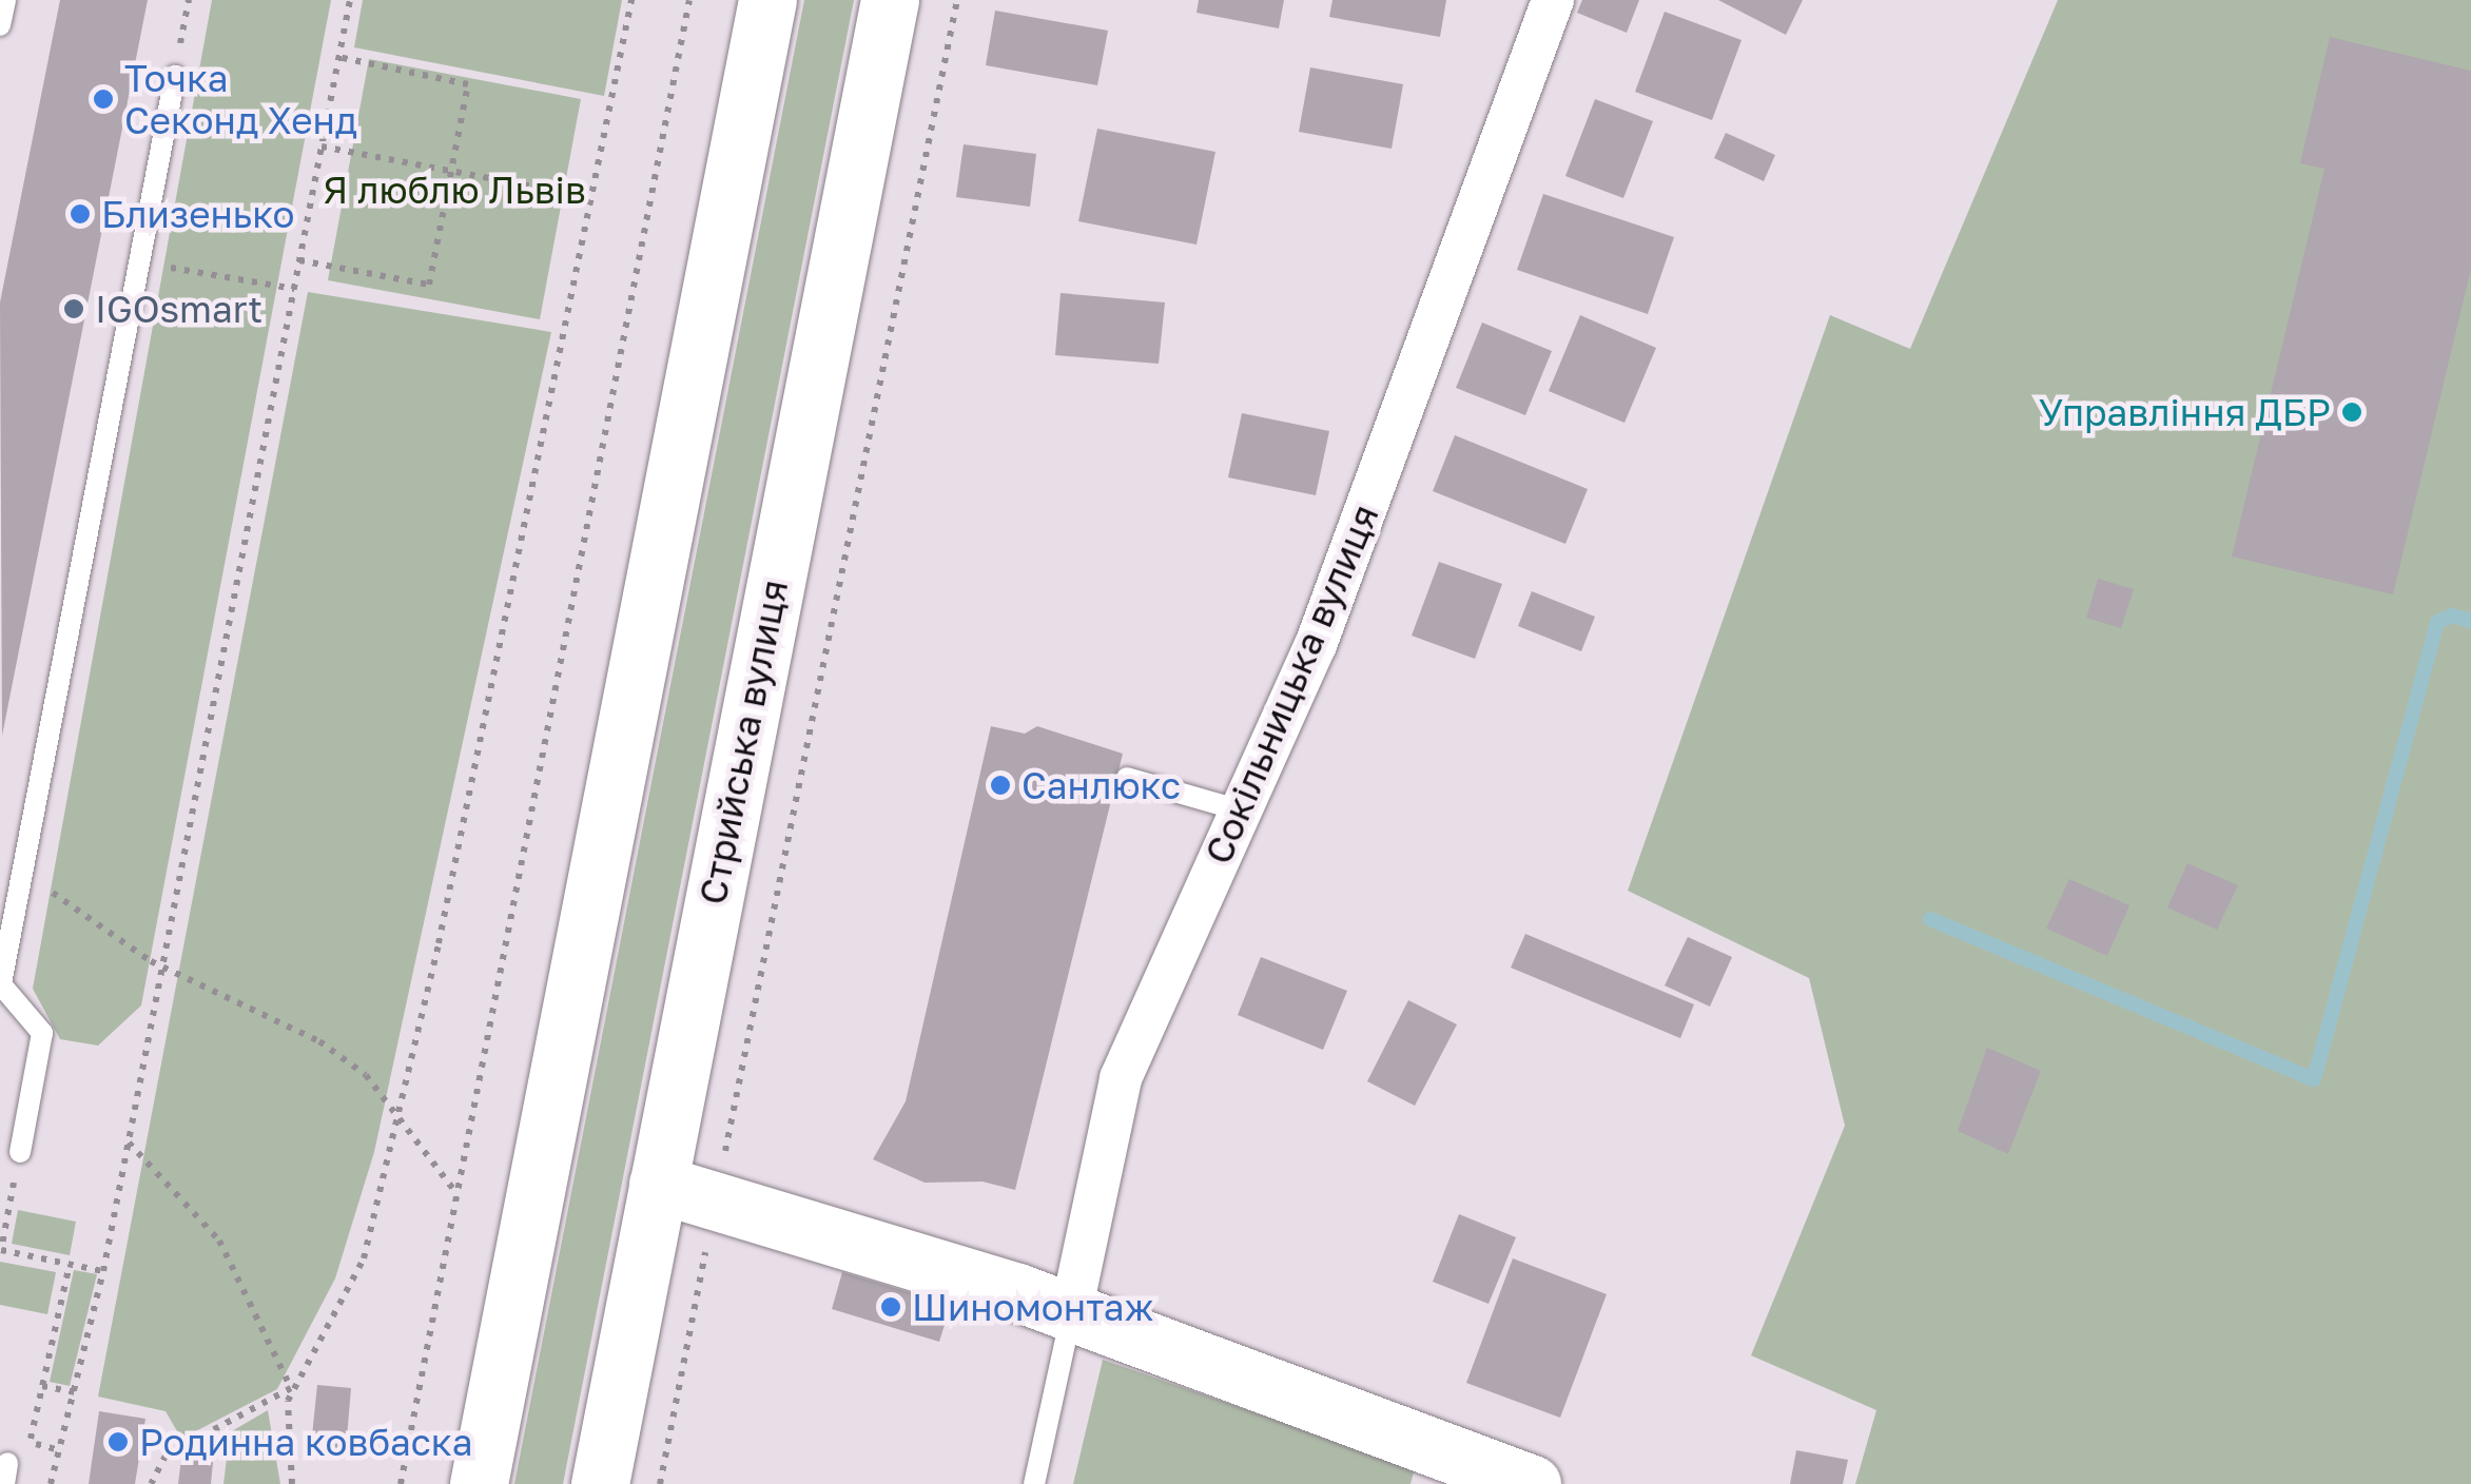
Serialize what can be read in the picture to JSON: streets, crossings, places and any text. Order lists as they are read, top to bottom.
{
  "streets": {
    "main road": ["Стрийська вулиця"],
    "street": ["Сокільницька вулиця"]
  },
  "parks": ["Я люблю Львів"],
  "places": [
    "Точка Секонд Хенд",
    "Близенько",
    "IGOsmart",
    "Управління ДБР",
    "Санлюкс",
    "Шиномонтаж",
    "Родинна ковбаска"
  ]
}
